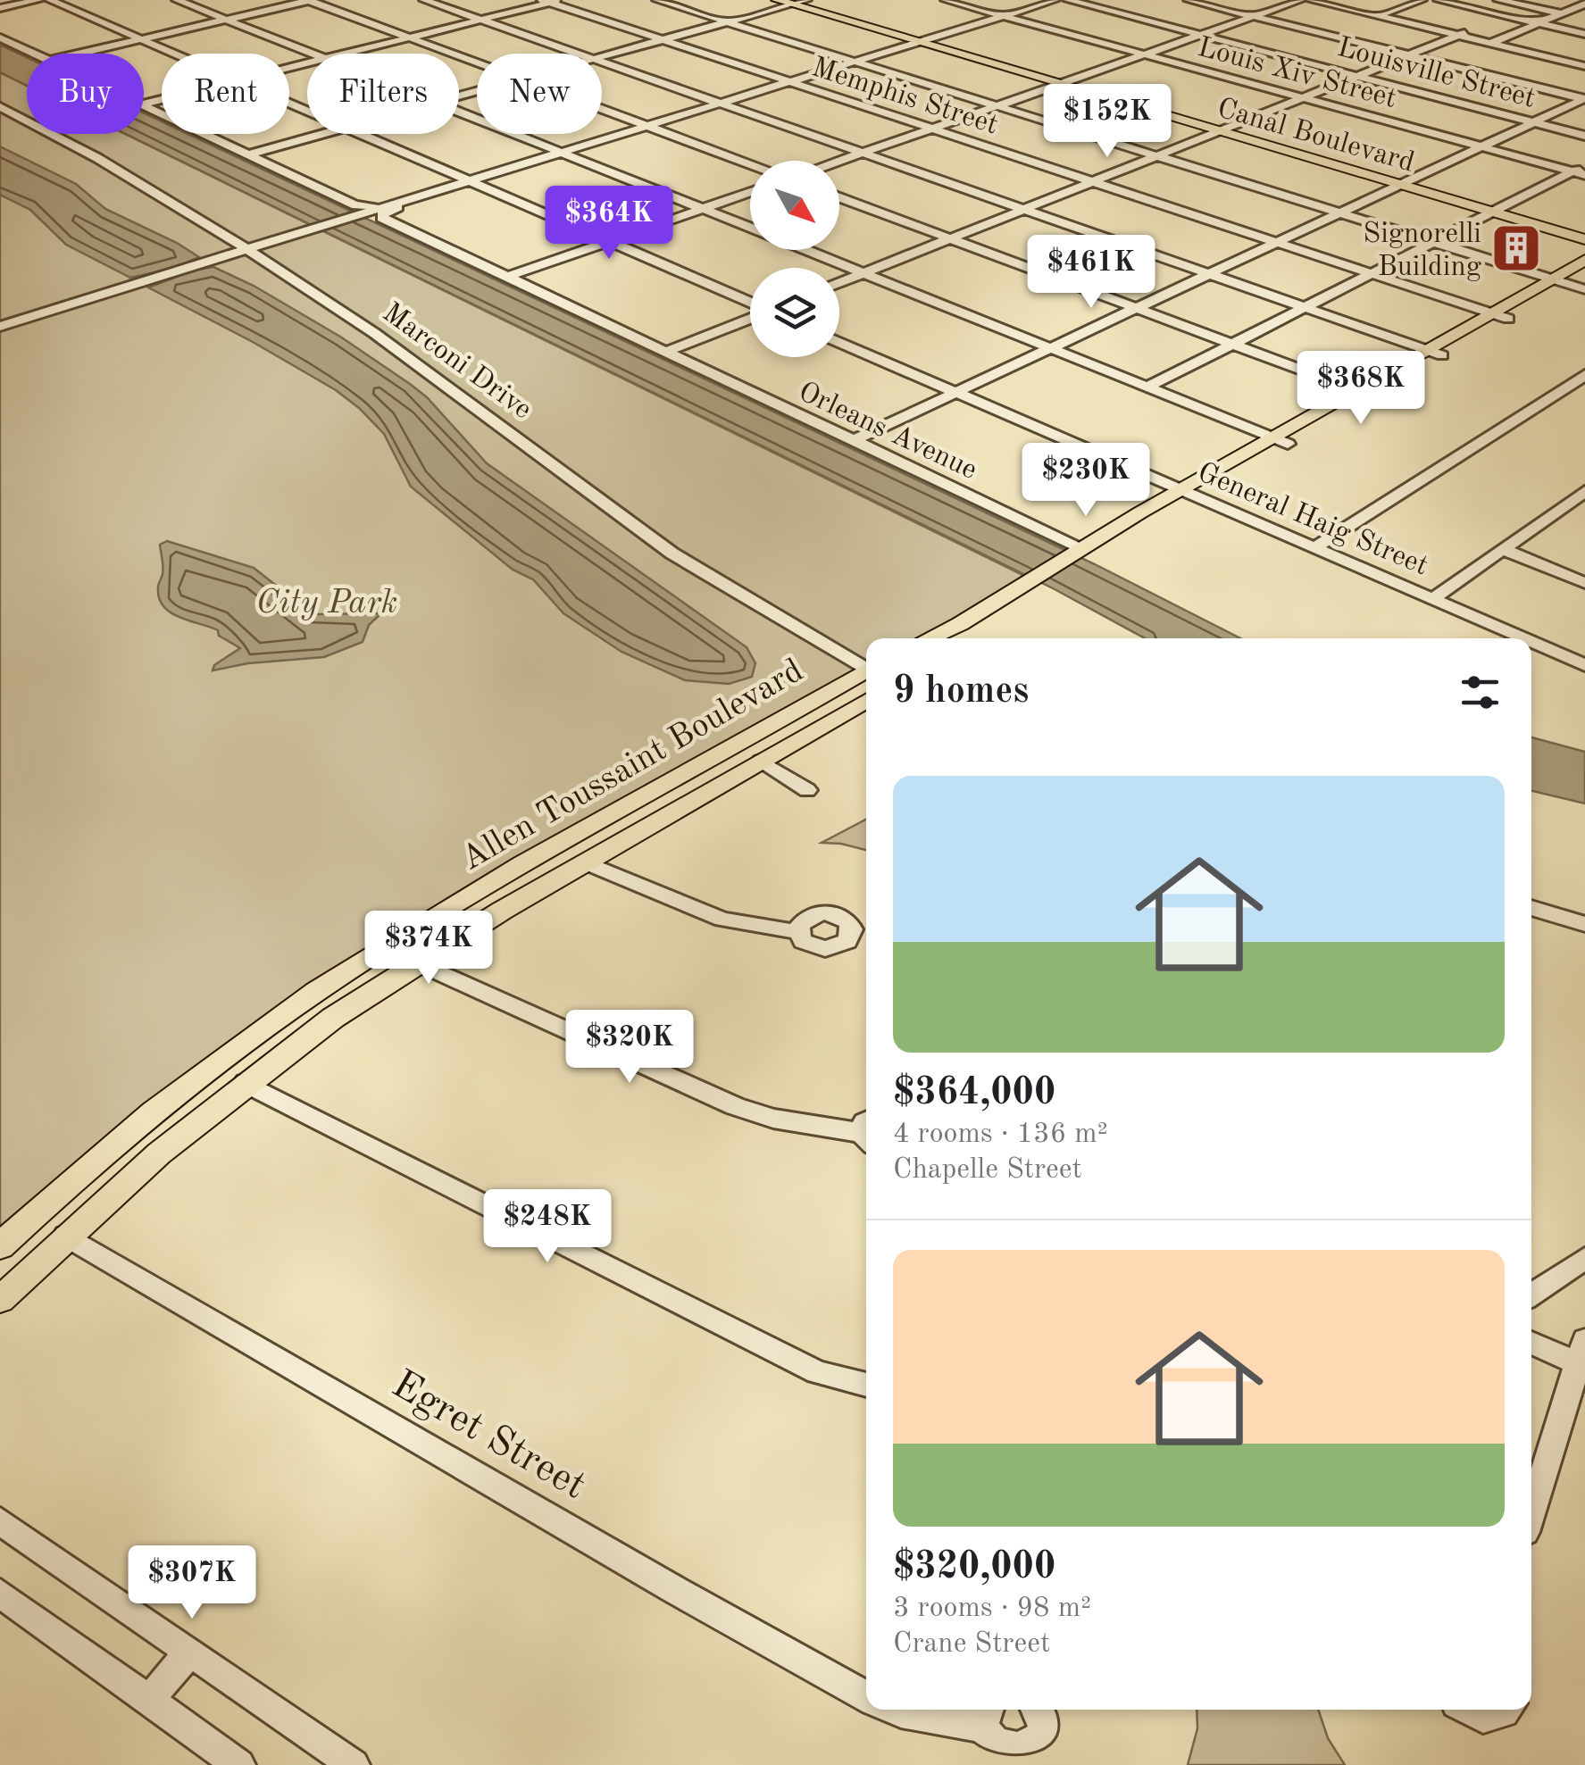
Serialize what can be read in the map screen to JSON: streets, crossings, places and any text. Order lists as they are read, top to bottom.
{
  "streets": {
    "main road": ["Canal Boulevard", "Allen Toussaint Boulevard"],
    "street": [
      "Louis Xiv Street",
      "Louisville Street",
      "Memphis Street",
      "Marconi Drive",
      "Orleans Avenue",
      "General Haig Street",
      "Egret Street"
    ]
  },
  "crossings": [
    ["Allen Toussaint Boulevard", "Egret Street"]
  ],
  "parks": ["City Park"],
  "places": {
    "building": ["Signorelli Building"]
  },
  "north": "bottom right",
  "page": {
    "chip": [
      "Buy",
      "Rent",
      "Filters",
      "New"
    ],
    "price": [
      "$152K",
      "$364K",
      "$461K",
      "$368K",
      "$230K",
      "$374K",
      "$320K",
      "$248K",
      "$307K"
    ],
    "heading": "9 homes",
    "list": [
      {
        "name": "$364,000",
        "note": "4 rooms · 136 m² · Chapelle Street"
      },
      {
        "name": "$320,000",
        "note": "3 rooms · 98 m² · Crane Street"
      }
    ]
  }
}
